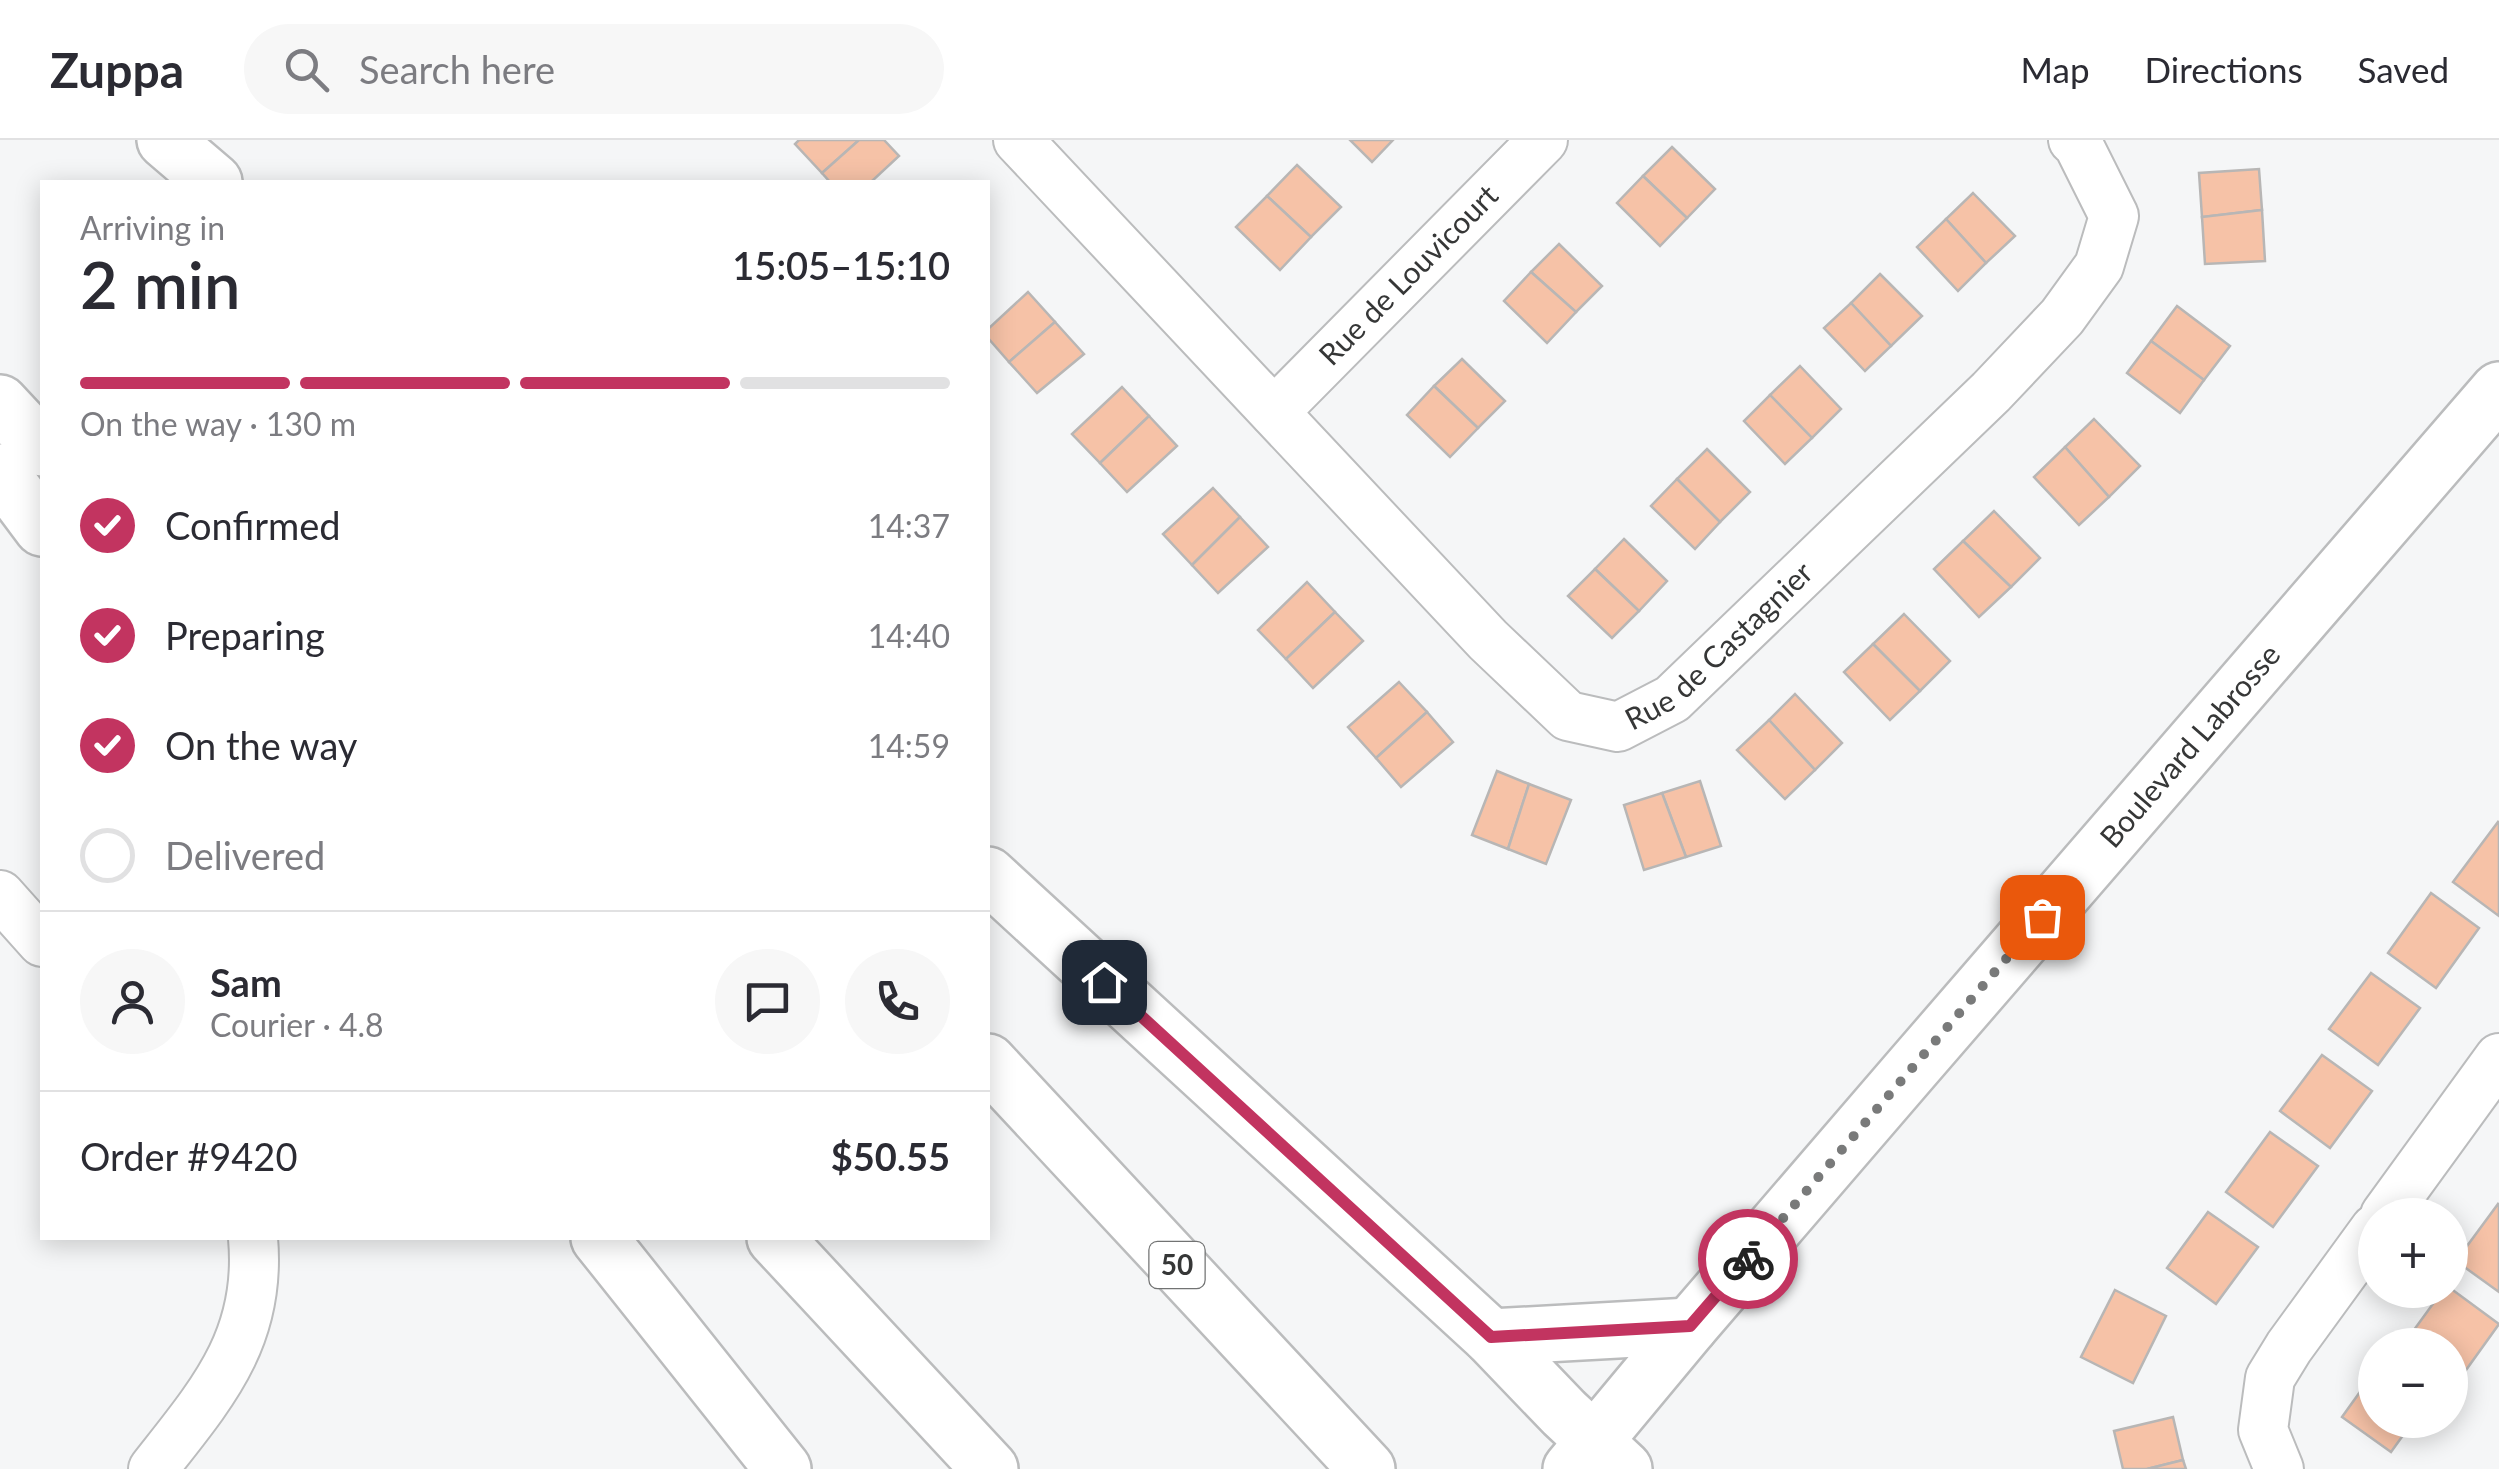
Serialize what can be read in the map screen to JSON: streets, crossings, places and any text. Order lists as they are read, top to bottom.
{
  "streets": {
    "main road": ["Boulevard Labrosse", "50"],
    "street": ["Rue de Louvicourt", "Rue de Castagnier"]
  },
  "crossings": [
    ["Rue de Louvicourt", "Rue de Castagnier"]
  ],
  "page": {
    "header": "Zuppa",
    "search": "Search here",
    "nav": ["Map", "Directions", "Saved"],
    "heading": ["2 min", "Arriving in", "15:05–15:10"],
    "panel": [
      "Sam",
      "Courier · 4.8",
      "Order #9420",
      "$50.55"
    ],
    "bar": "On the way · 130 m",
    "list": [
      ["Confirmed", "14:37"],
      ["Preparing", "14:40"],
      ["On the way", "14:59"],
      "Delivered"
    ],
    "map_buttons": ["+", "−"]
  }
}
